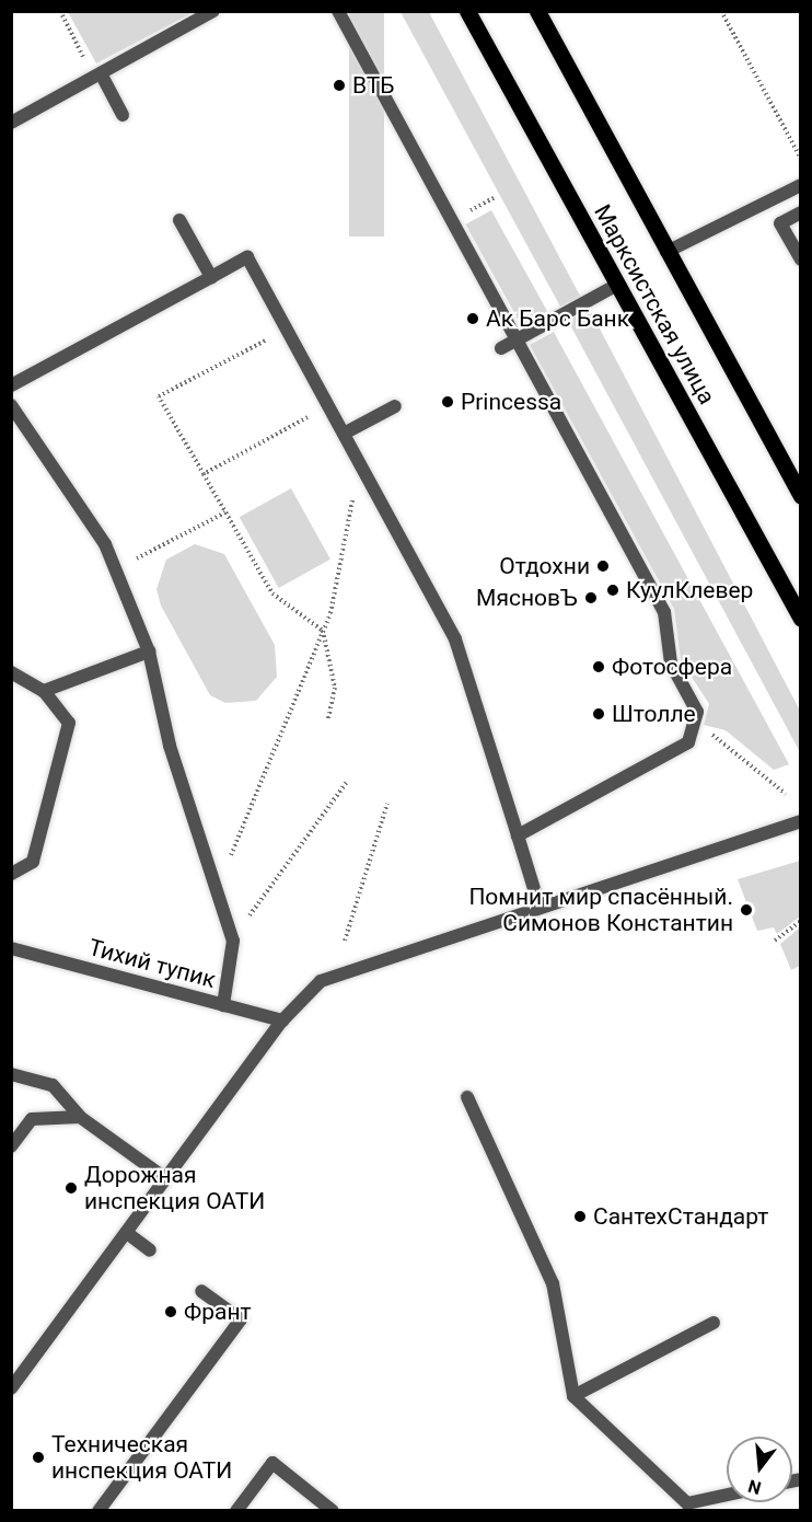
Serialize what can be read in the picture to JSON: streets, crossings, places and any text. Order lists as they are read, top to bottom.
{
  "streets": {
    "main road": ["Марксистская улица"],
    "street": ["Тихий тупик"]
  },
  "places": [
    "ВТБ",
    "Ак Барс Банк",
    "Princessa",
    "Отдохни",
    "КуулКлевер",
    "МясновЪ",
    "Фотосфера",
    "Штолле",
    "Помнит мир спасённый. Симонов Константин",
    "Дорожная инспекция ОАТИ",
    "СантехСтандарт",
    "Франт",
    "Техническая инспекция ОАТИ"
  ],
  "north": "bottom"
}
